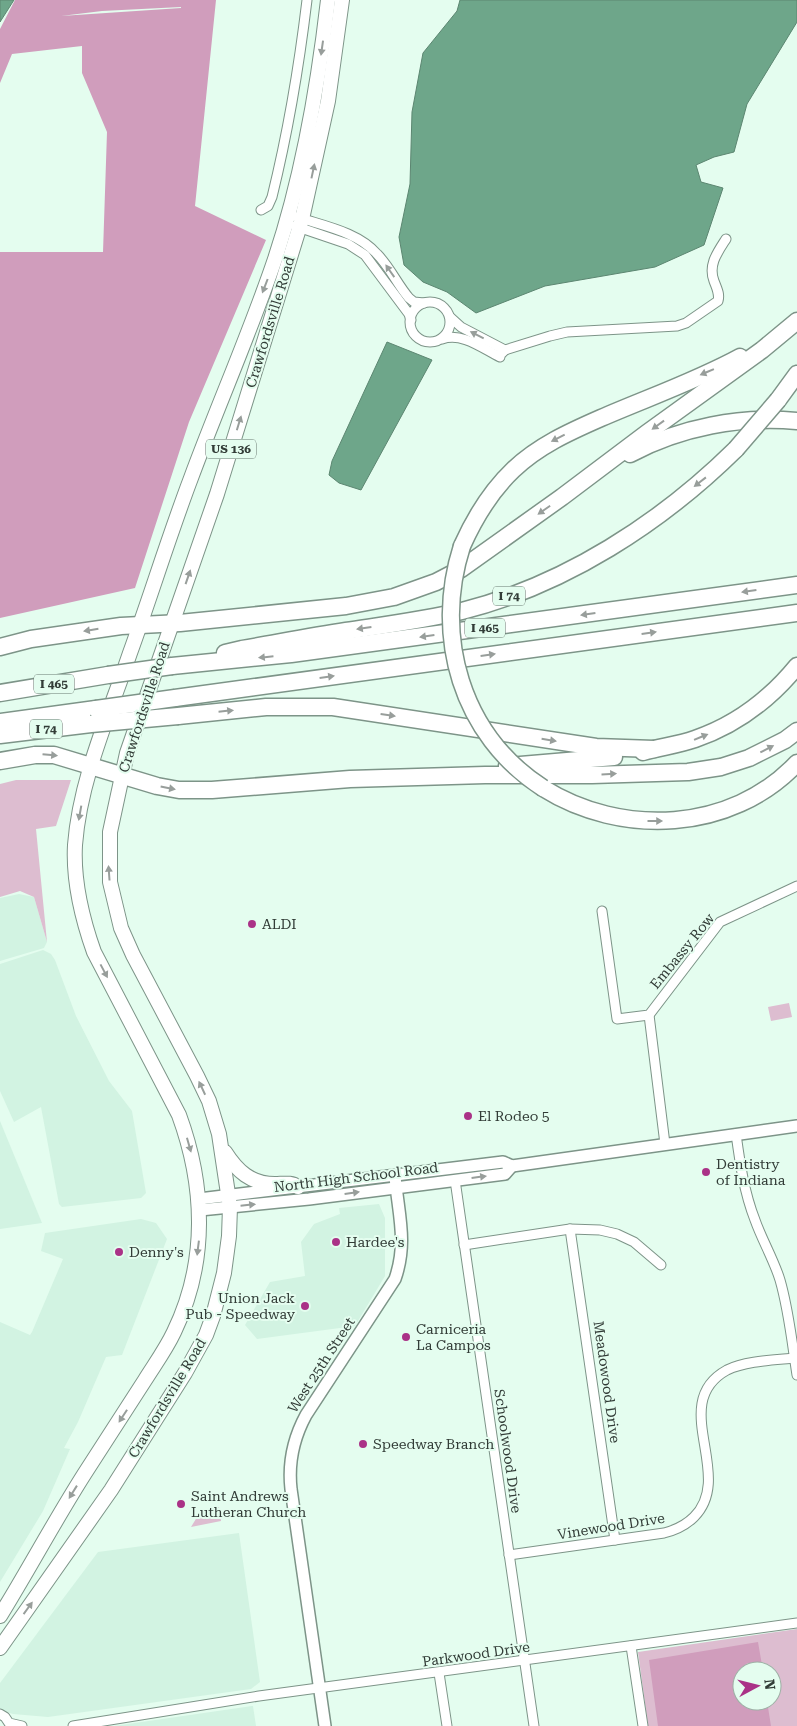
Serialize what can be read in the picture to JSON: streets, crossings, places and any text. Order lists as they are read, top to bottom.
{
  "streets": {
    "highway": ["I 74", "I 465"],
    "main road": ["Crawfordsville Road", "US 136"],
    "street": [
      "Embassy Row",
      "North High School Road",
      "West 25th Street",
      "Meadowood Drive",
      "Schoolwood Drive",
      "Vinewood Drive",
      "Parkwood Drive"
    ]
  },
  "crossings": [
    ["Crawfordsville Road", "North High School Road"],
    ["I 74", "I 465"],
    ["North High School Road", "West 25th Street"],
    ["North High School Road", "Schoolwood Drive"],
    ["West 25th Street", "Parkwood Drive"],
    ["Meadowood Drive", "Vinewood Drive"],
    ["Schoolwood Drive", "Vinewood Drive"],
    ["Schoolwood Drive", "Parkwood Drive"]
  ],
  "places": [
    "ALDI",
    "El Rodeo 5",
    "Dentistry of Indiana",
    "Hardee's",
    "Denny's",
    "Union Jack Pub - Speedway",
    "Carniceria La Campos",
    "Speedway Branch",
    "Saint Andrews Lutheran Church"
  ],
  "north": "right"
}
